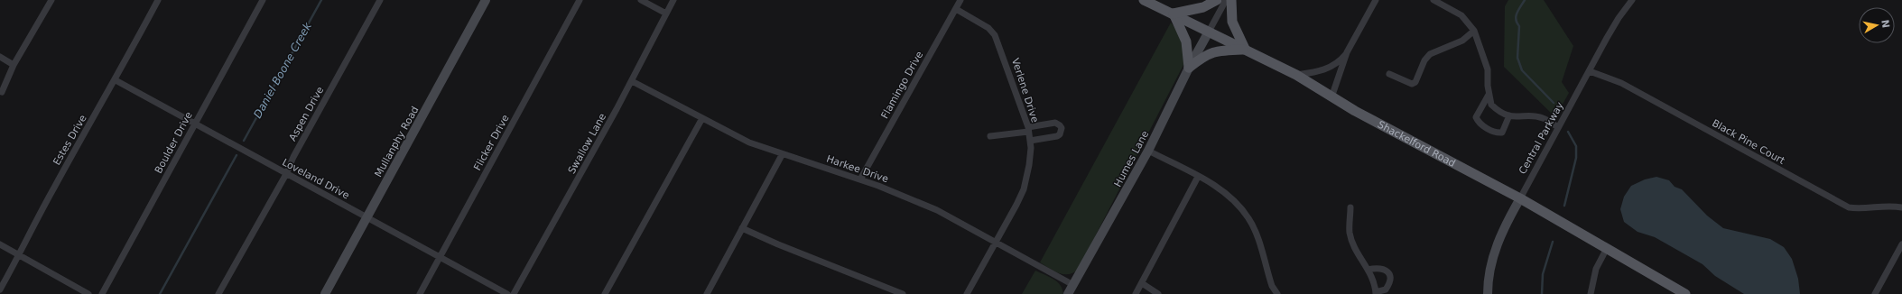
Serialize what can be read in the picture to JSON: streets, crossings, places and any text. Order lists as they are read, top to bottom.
{
  "streets": {
    "main road": ["Shackelford Road"],
    "street": [
      "Flamingo Drive",
      "Verlene Drive",
      "Aspen Drive",
      "Central Parkway",
      "Estes Drive",
      "Mullanphy Road",
      "Black Pine Court",
      "Boulder Drive",
      "Flicker Drive",
      "Swallow Lane",
      "Humes Lane",
      "Harkee Drive",
      "Loveland Drive"
    ]
  },
  "crossings": [
    ["Flamingo Drive", "Verlene Drive"],
    ["Flamingo Drive", "Harkee Drive"],
    ["Verlene Drive", "Harkee Drive"],
    ["Aspen Drive", "Loveland Drive"],
    ["Central Parkway", "Black Pine Court"],
    ["Central Parkway", "Shackelford Road"],
    ["Estes Drive", "Loveland Drive"],
    ["Mullanphy Road", "Loveland Drive"],
    ["Boulder Drive", "Loveland Drive"],
    ["Flicker Drive", "Loveland Drive"],
    ["Swallow Lane", "Harkee Drive"],
    ["Shackelford Road", "Humes Lane"],
    ["Humes Lane", "Harkee Drive"]
  ],
  "water": ["Daniel Boone Creek"],
  "north": "right"
}
